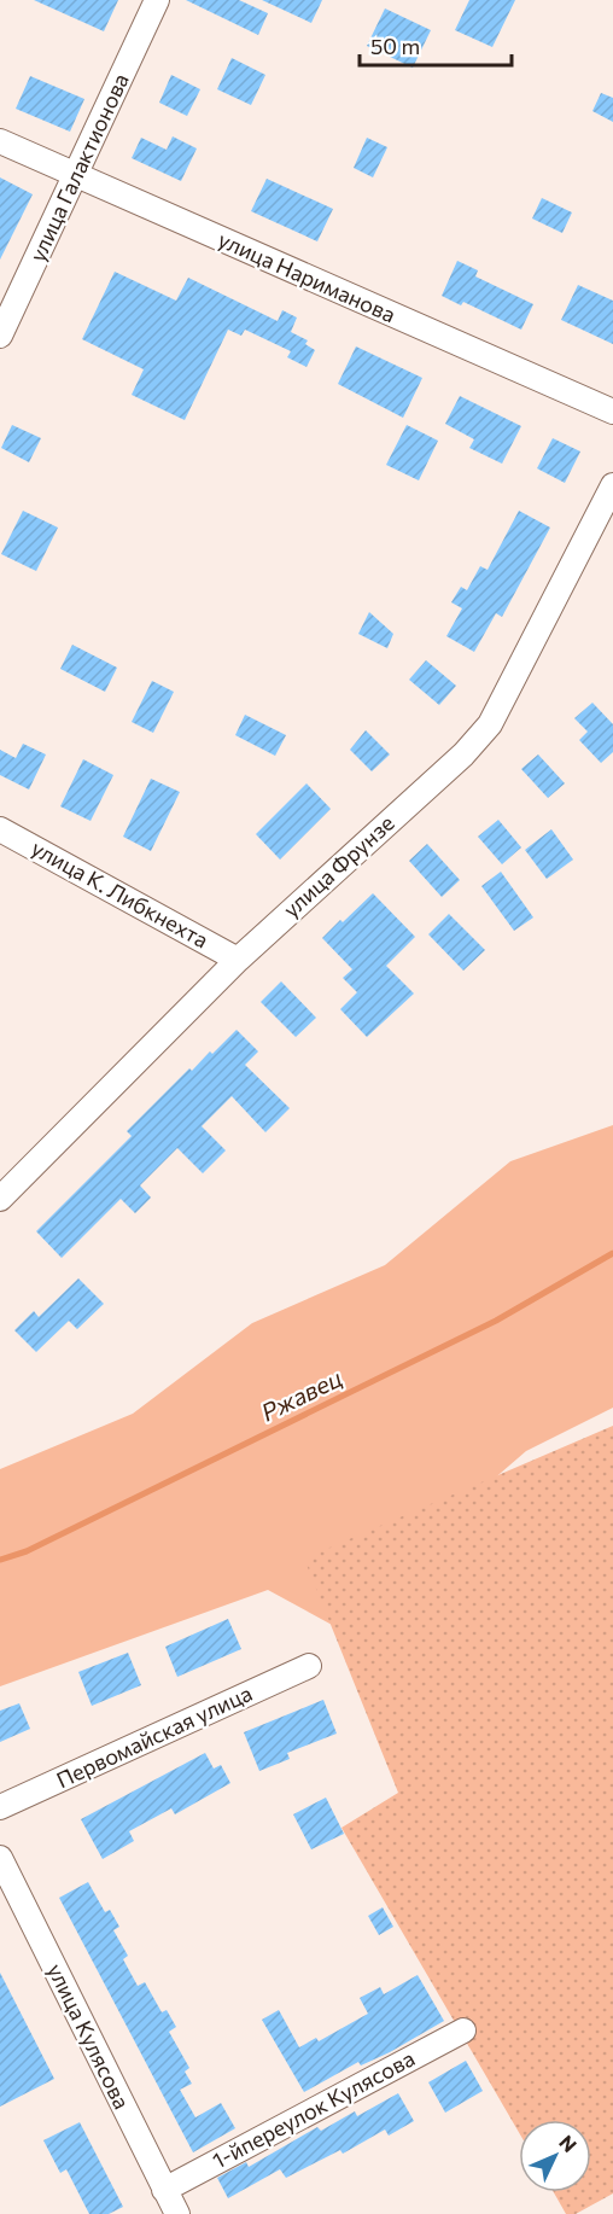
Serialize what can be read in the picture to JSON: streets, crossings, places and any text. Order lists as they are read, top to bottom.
{
  "streets": {
    "street": [
      "улица Галактионова",
      "улица Нариманова",
      "улица Фрунзе",
      "улица К. Либкнехта",
      "Первомайская улица",
      "улица Кулясова",
      "1-йпереулок Кулясова"
    ]
  },
  "crossings": [
    ["улица Галактионова", "улица Нариманова"],
    ["улица Фрунзе", "улица К. Либкнехта"],
    ["улица Кулясова", "1-йпереулок Кулясова"]
  ],
  "water": ["Ржавец"],
  "scale_bar": "50 m",
  "north": "top right"
}
